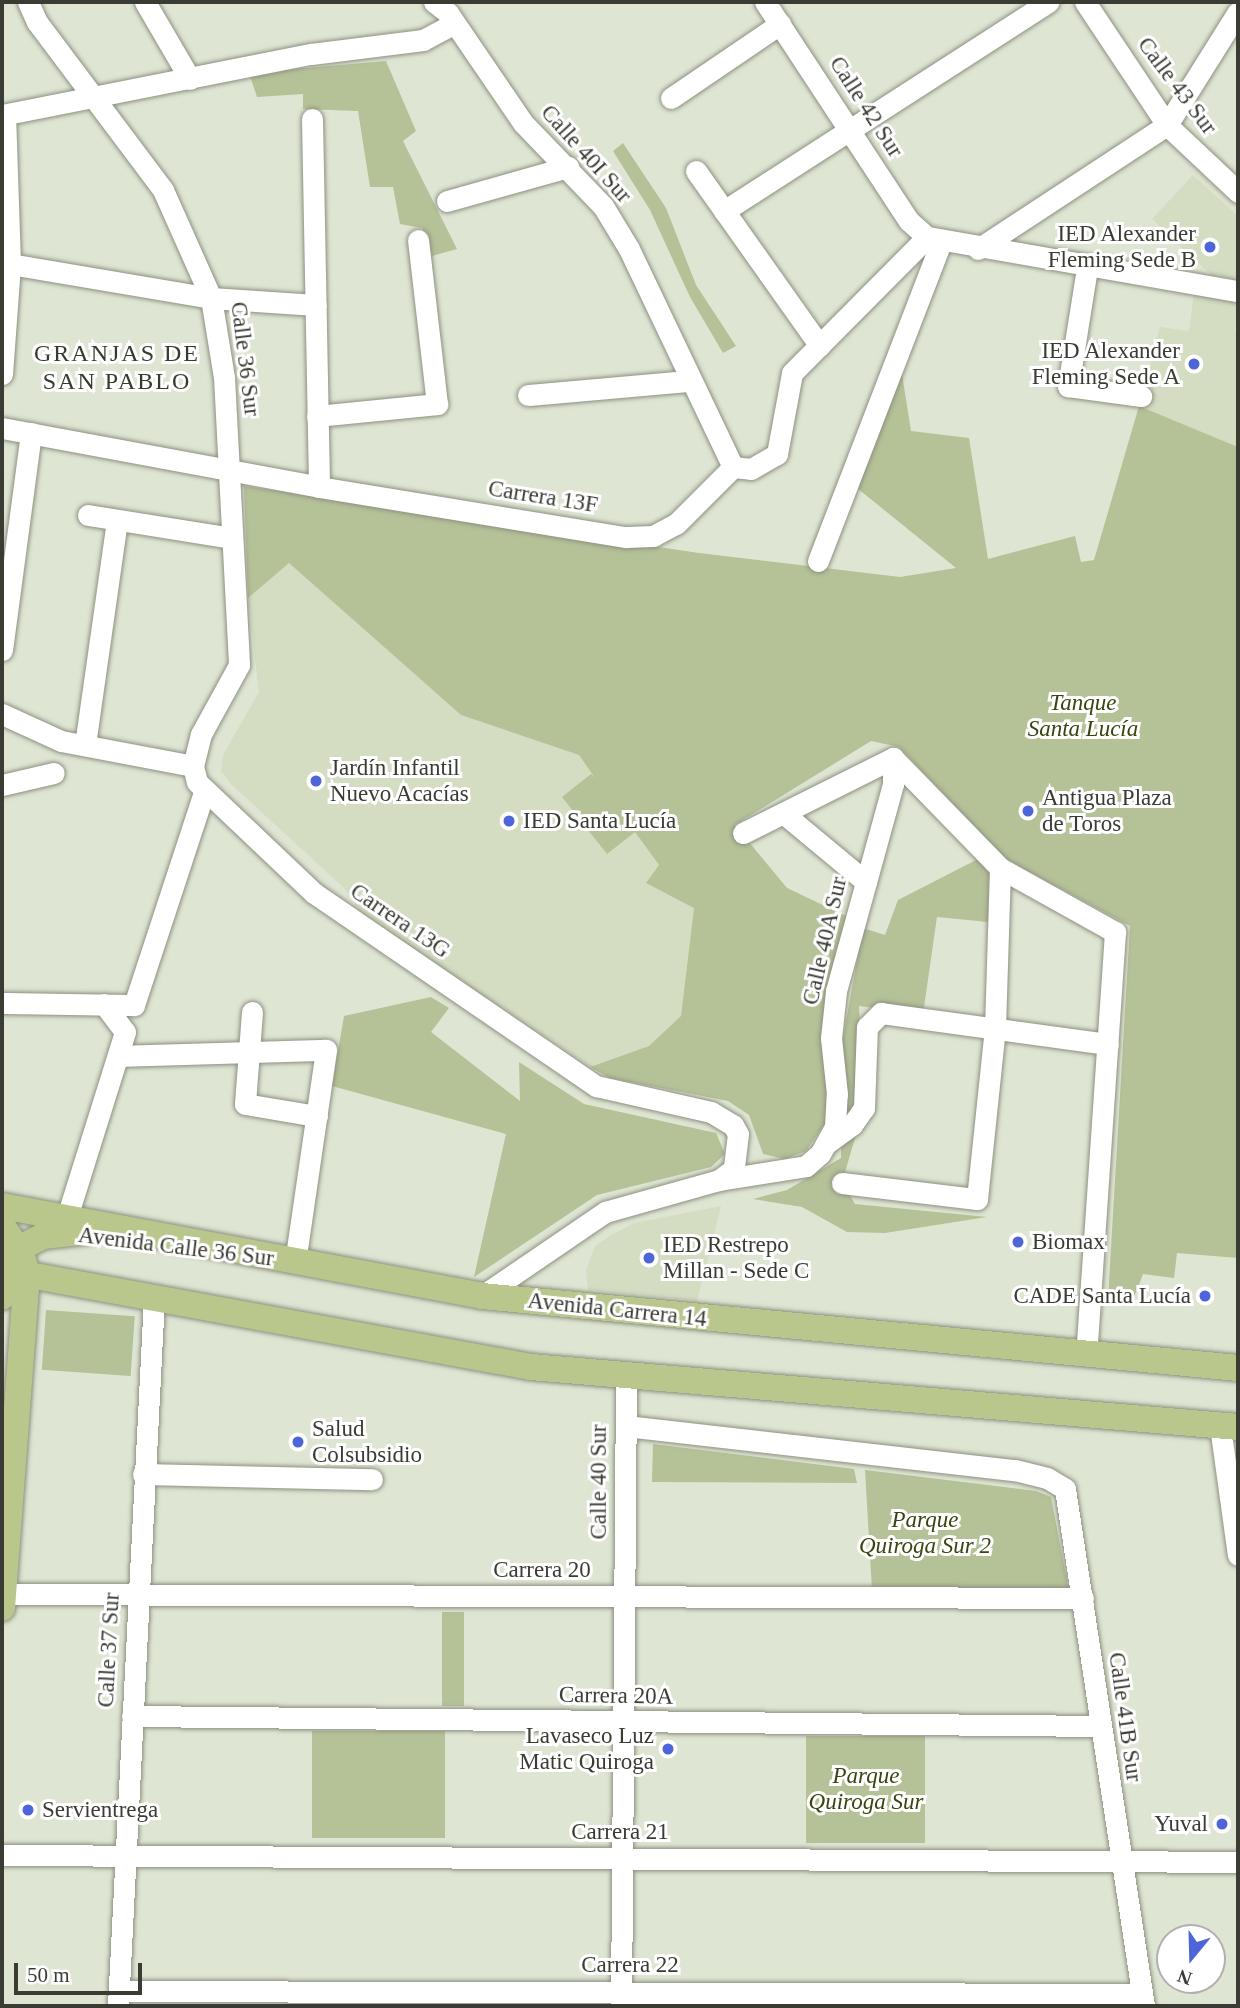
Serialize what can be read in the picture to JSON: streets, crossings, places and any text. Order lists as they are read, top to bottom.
{
  "streets": {
    "main road": ["Avenida Calle 36 Sur", "Avenida Carrera 14"],
    "street": [
      "Calle 43 Sur",
      "Calle 42 Sur",
      "Calle 40I Sur",
      "Calle 36 Sur",
      "Carrera 13F",
      "Carrera 13G",
      "Calle 40A Sur",
      "Calle 40 Sur",
      "Carrera 20",
      "Calle 37 Sur",
      "Carrera 20A",
      "Calle 41B Sur",
      "Carrera 21",
      "Carrera 22"
    ]
  },
  "crossings": [
    ["Calle 40I Sur", "Carrera 13F"],
    ["Calle 36 Sur", "Carrera 13F"],
    ["Calle 36 Sur", "Carrera 13G"],
    ["Avenida Calle 36 Sur", "Avenida Carrera 14"],
    ["Calle 40 Sur", "Carrera 20"],
    ["Calle 40 Sur", "Carrera 20A"],
    ["Calle 40 Sur", "Calle 41B Sur"],
    ["Calle 40 Sur", "Carrera 21"],
    ["Calle 40 Sur", "Carrera 22"],
    ["Carrera 20", "Calle 37 Sur"],
    ["Carrera 20", "Calle 41B Sur"],
    ["Calle 37 Sur", "Carrera 20A"],
    ["Calle 37 Sur", "Carrera 21"],
    ["Calle 37 Sur", "Carrera 22"],
    ["Carrera 20A", "Calle 41B Sur"],
    ["Calle 41B Sur", "Carrera 21"],
    ["Calle 41B Sur", "Carrera 22"]
  ],
  "districts": ["GRANJAS DE SAN PABLO"],
  "parks": ["Tanque Santa Lucía", "Parque Quiroga Sur 2", "Parque Quiroga Sur"],
  "places": [
    "IED Alexander Fleming Sede B",
    "IED Alexander Fleming Sede A",
    "Jardín Infantil Nuevo Acacías",
    "Antigua Plaza de Toros",
    "IED Santa Lucía",
    "Biomax",
    "IED Restrepo Millan - Sede C",
    "CADE Santa Lucía",
    "Salud Colsubsidio",
    "Lavaseco Luz Matic Quiroga",
    "Servientrega",
    "Yuval"
  ],
  "scale_bar": "50 m",
  "north": "bottom"
}
